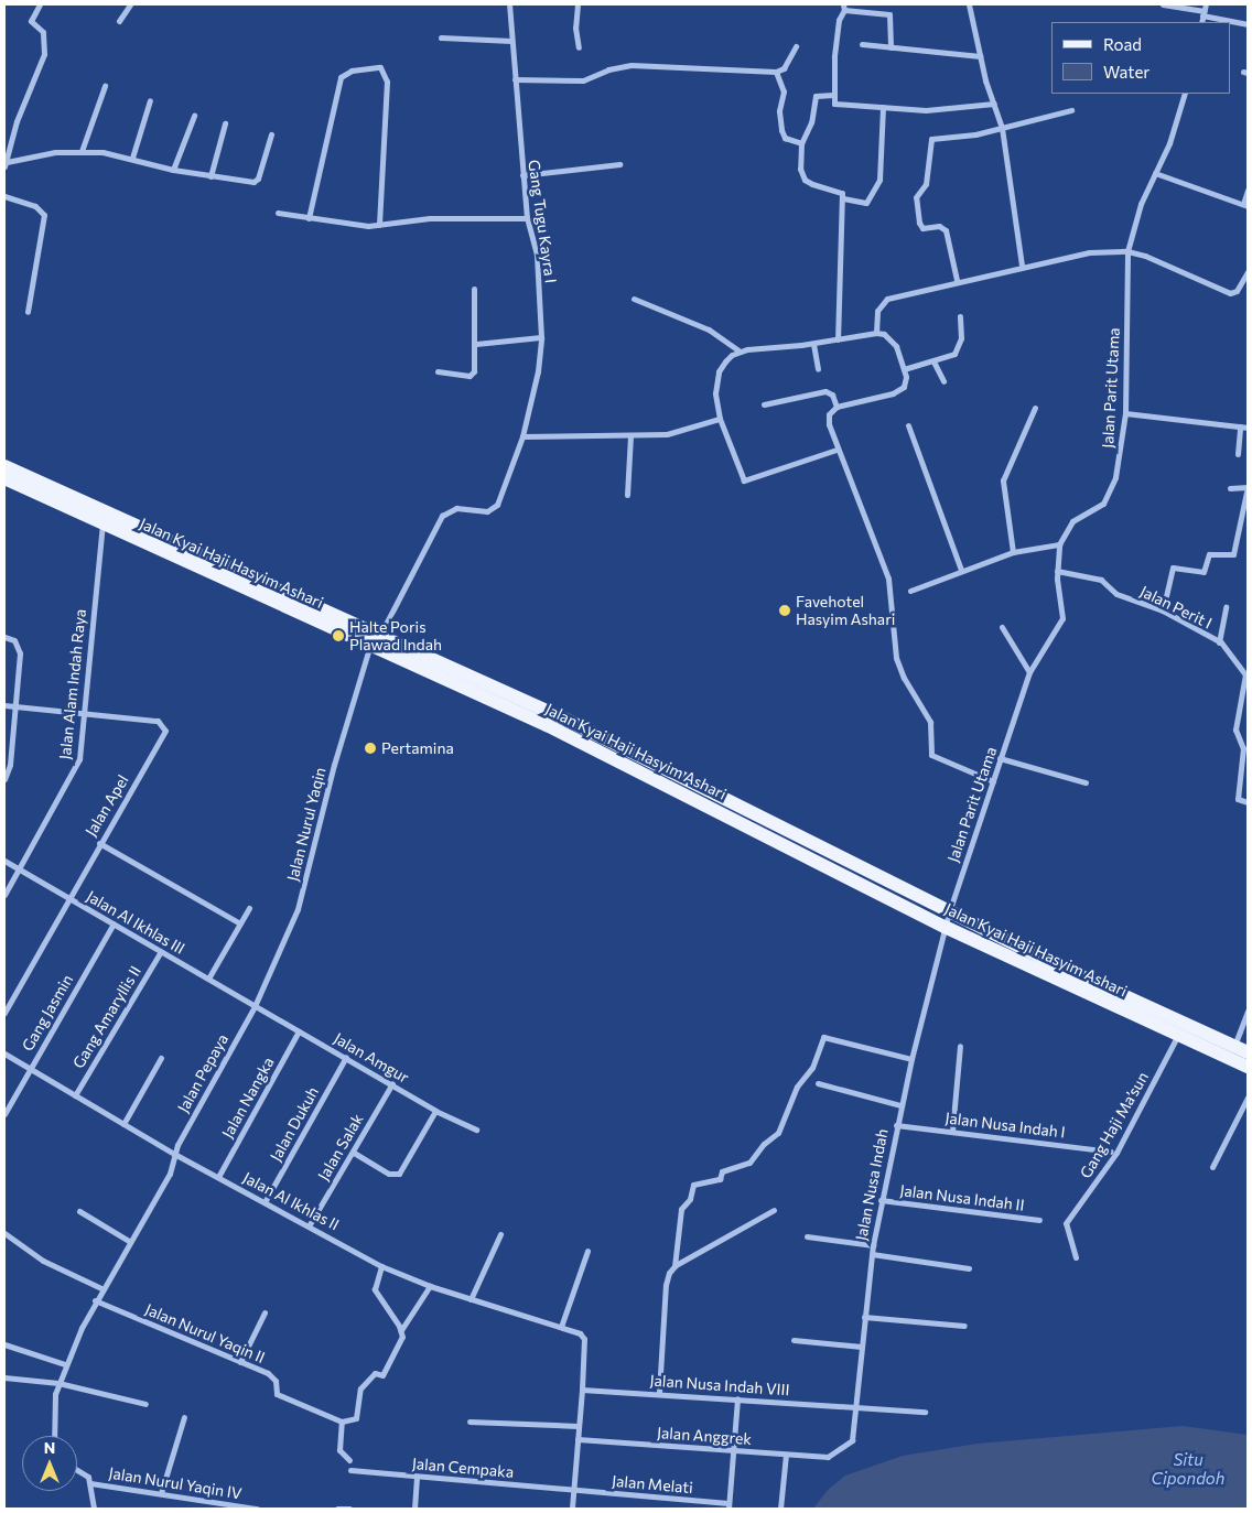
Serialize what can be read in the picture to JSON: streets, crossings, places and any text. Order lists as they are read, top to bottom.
{
  "streets": {
    "main road": ["Jalan Kyai Haji Hasyim Ashari"],
    "street": [
      "Gang Tugu Kayra I",
      "Jalan Parit Utama",
      "Jalan Perit I",
      "Jalan Alam Indah Raya",
      "Jalan Apel",
      "Jalan Nurul Yaqin",
      "Jalan Al Ikhlas III",
      "Gang Jasmin",
      "Gang Amaryllis II",
      "Jalan Amgur",
      "Jalan Pepaya",
      "Jalan Nangka",
      "Jalan Dukuh",
      "Jalan Nusa Indah I",
      "Gang Haji Ma’sun",
      "Jalan Salak",
      "Jalan Nusa Indah",
      "Jalan Nusa Indah II",
      "Jalan Al Ikhlas II",
      "Jalan Nurul Yaqin II",
      "Jalan Nusa Indah VIII",
      "Jalan Anggrek",
      "Jalan Cempaka",
      "Jalan Nurul Yaqin IV",
      "Jalan Melati"
    ]
  },
  "crossings": [
    ["Gang Tugu Kayra I", "Jalan Kyai Haji Hasyim Ashari"],
    ["Gang Tugu Kayra I", "Jalan Nurul Yaqin"],
    ["Jalan Parit Utama", "Jalan Kyai Haji Hasyim Ashari"],
    ["Jalan Parit Utama", "Jalan Perit I"],
    ["Jalan Parit Utama", "Jalan Nusa Indah"],
    ["Jalan Kyai Haji Hasyim Ashari", "Jalan Alam Indah Raya"],
    ["Jalan Kyai Haji Hasyim Ashari", "Jalan Nurul Yaqin"],
    ["Jalan Kyai Haji Hasyim Ashari", "Gang Haji Ma’sun"],
    ["Jalan Kyai Haji Hasyim Ashari", "Jalan Nusa Indah"],
    ["Jalan Alam Indah Raya", "Jalan Apel"],
    ["Jalan Alam Indah Raya", "Jalan Al Ikhlas III"],
    ["Jalan Apel", "Jalan Al Ikhlas III"],
    ["Jalan Nurul Yaqin", "Jalan Al Ikhlas III"],
    ["Jalan Nurul Yaqin", "Jalan Amgur"],
    ["Jalan Nurul Yaqin", "Jalan Pepaya"],
    ["Jalan Al Ikhlas III", "Gang Jasmin"],
    ["Jalan Al Ikhlas III", "Gang Amaryllis II"],
    ["Jalan Al Ikhlas III", "Jalan Amgur"],
    ["Jalan Al Ikhlas III", "Jalan Pepaya"],
    ["Gang Jasmin", "Jalan Al Ikhlas II"],
    ["Gang Amaryllis II", "Jalan Al Ikhlas II"],
    ["Jalan Amgur", "Jalan Pepaya"],
    ["Jalan Amgur", "Jalan Nangka"],
    ["Jalan Amgur", "Jalan Dukuh"],
    ["Jalan Amgur", "Jalan Salak"],
    ["Jalan Pepaya", "Jalan Al Ikhlas II"],
    ["Jalan Pepaya", "Jalan Nurul Yaqin II"],
    ["Jalan Nangka", "Jalan Al Ikhlas II"],
    ["Jalan Dukuh", "Jalan Al Ikhlas II"],
    ["Jalan Nusa Indah I", "Jalan Nusa Indah"],
    ["Jalan Salak", "Jalan Al Ikhlas II"],
    ["Jalan Nusa Indah", "Jalan Nusa Indah II"],
    ["Jalan Nusa Indah", "Jalan Nusa Indah VIII"],
    ["Jalan Nusa Indah", "Jalan Anggrek"],
    ["Jalan Al Ikhlas II", "Jalan Nusa Indah VIII"],
    ["Jalan Cempaka", "Jalan Melati"]
  ],
  "water": ["Situ Cipondoh"],
  "places": ["Favehotel Hasyim Ashari", "Halte Poris Plawad Indah", "Pertamina"],
  "legend": ["Road", "Water"],
  "north": "top"
}
